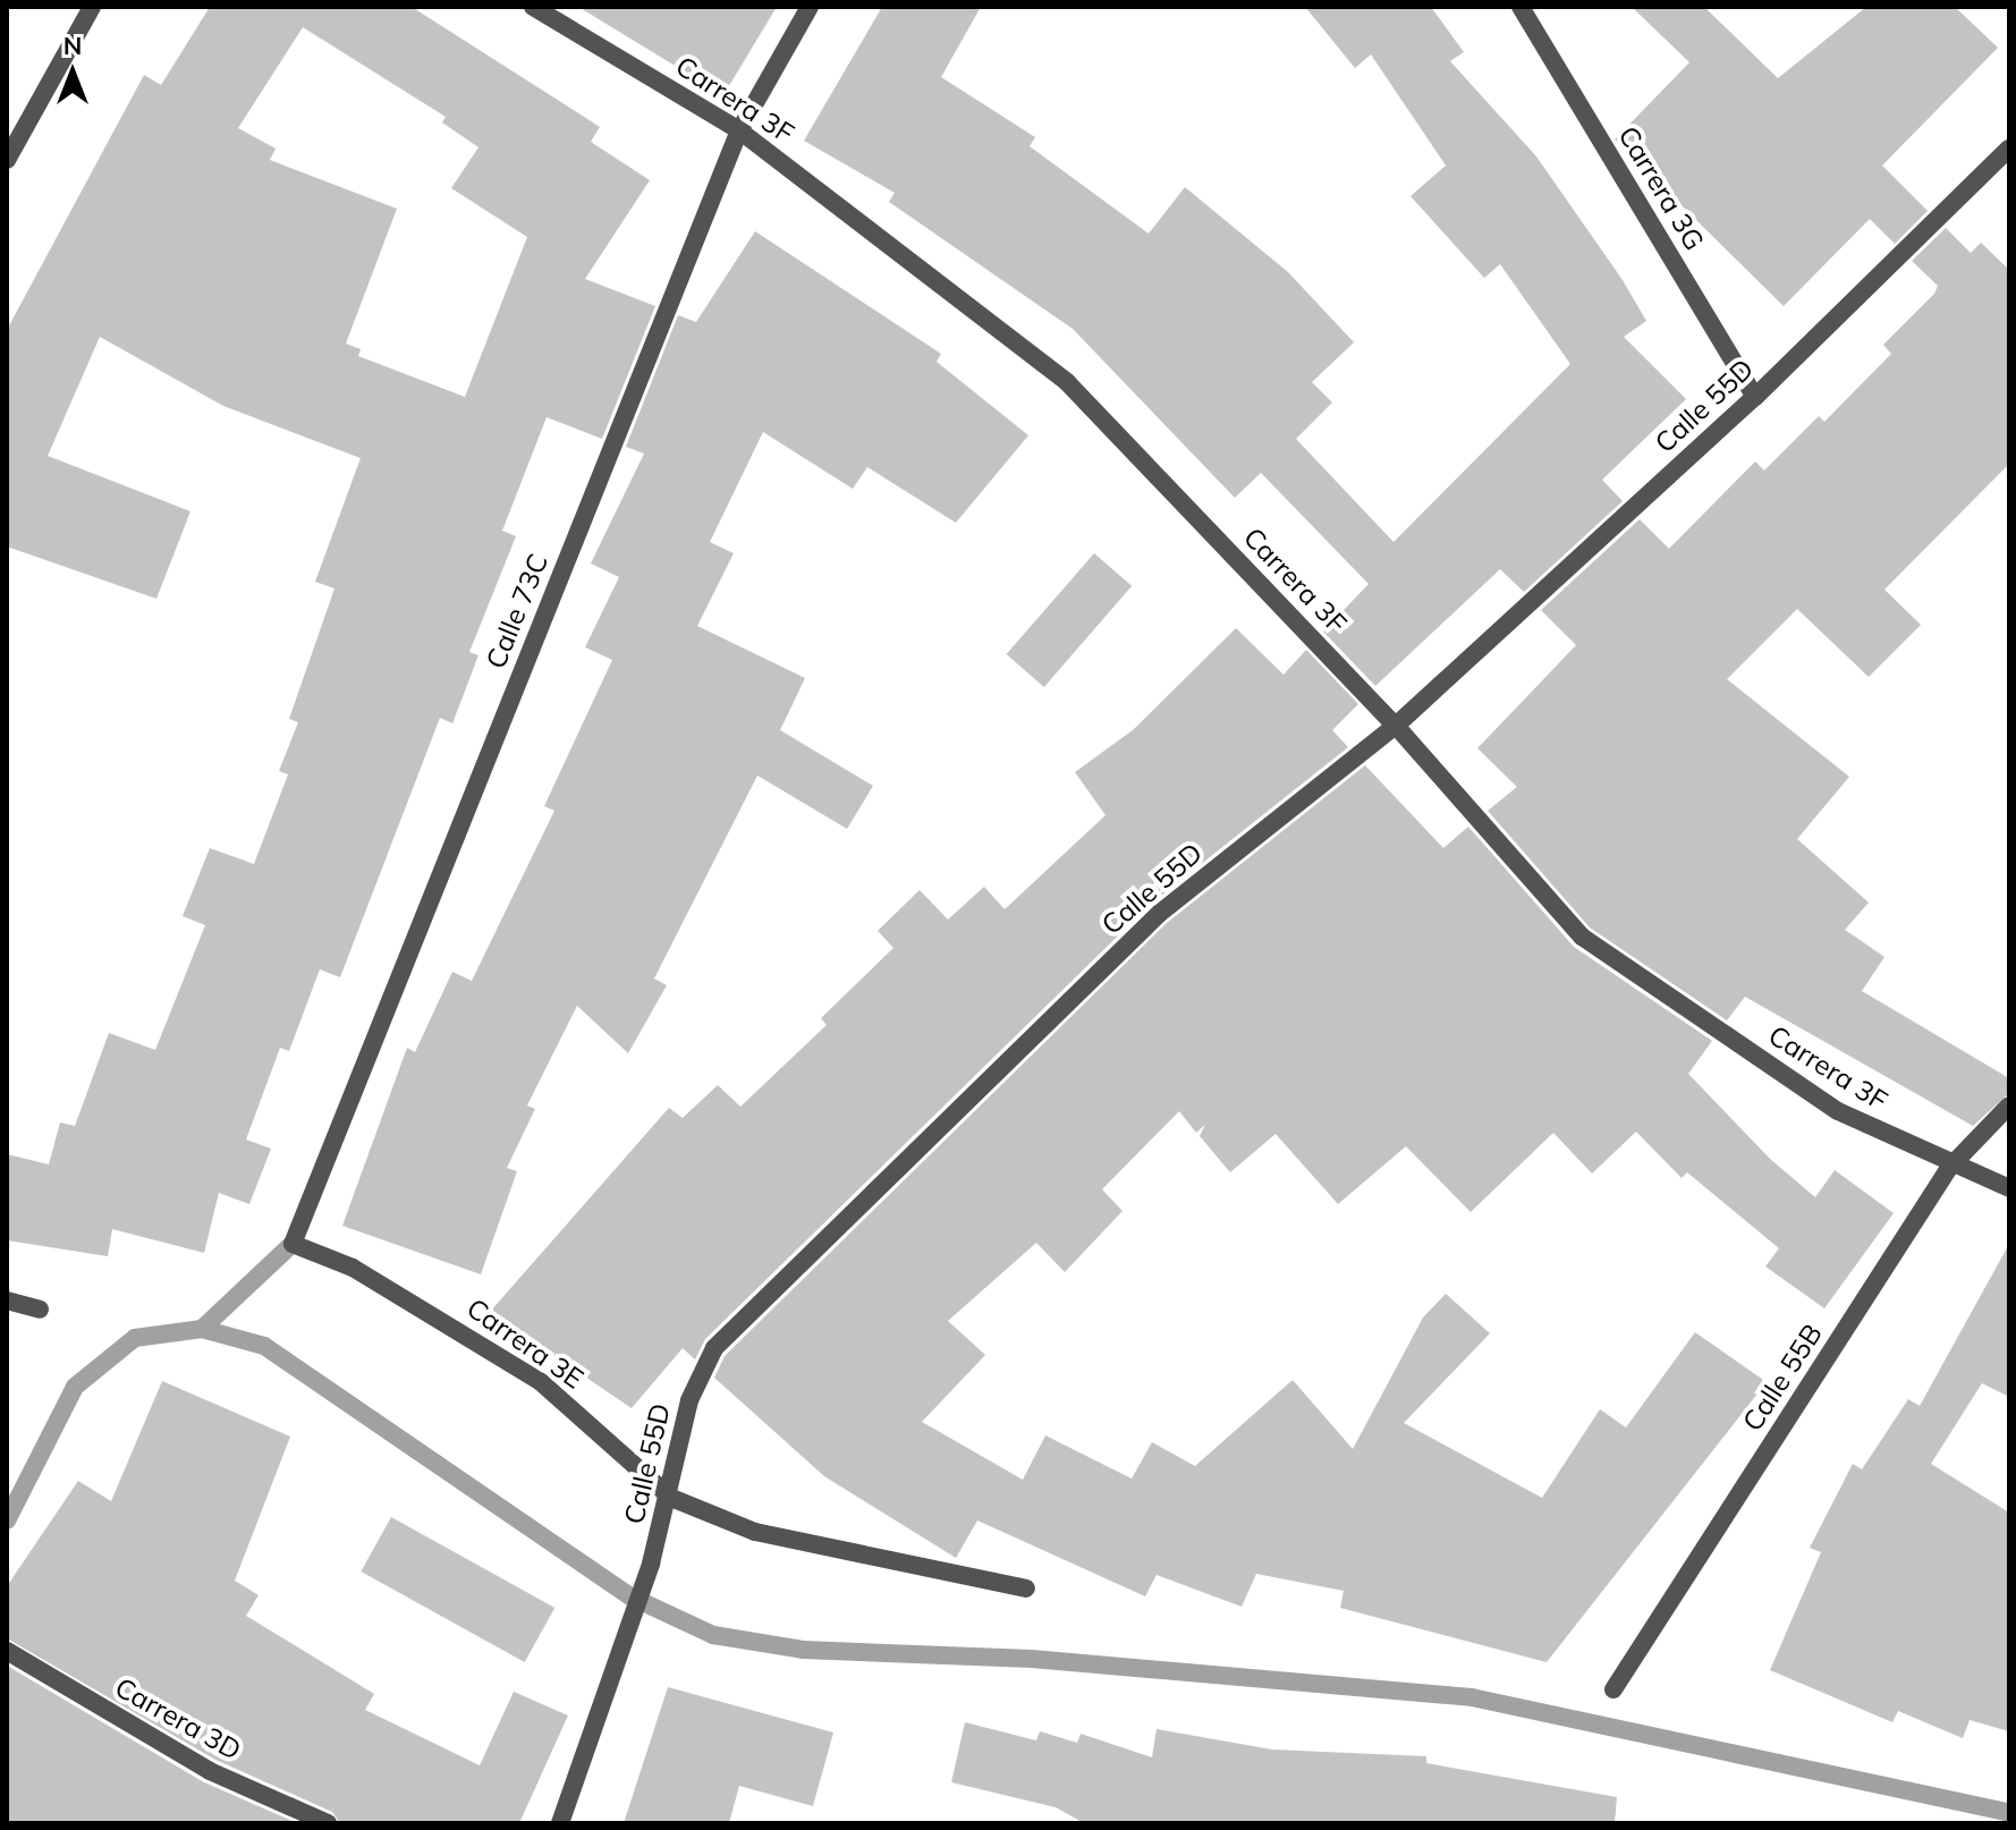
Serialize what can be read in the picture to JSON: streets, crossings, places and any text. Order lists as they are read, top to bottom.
{
  "streets": {
    "street": [
      "Carrera 3F",
      "Carrera 3G",
      "Calle 55D",
      "Calle 73C",
      "Carrera 3E",
      "Calle 55B",
      "Carrera 3D"
    ]
  },
  "crossings": [
    ["Carrera 3F", "Calle 55D"],
    ["Carrera 3F", "Calle 73C"],
    ["Carrera 3F", "Calle 55B"],
    ["Carrera 3G", "Calle 55D"],
    ["Calle 55D", "Carrera 3E"],
    ["Calle 73C", "Carrera 3E"]
  ],
  "north": "top"
}
